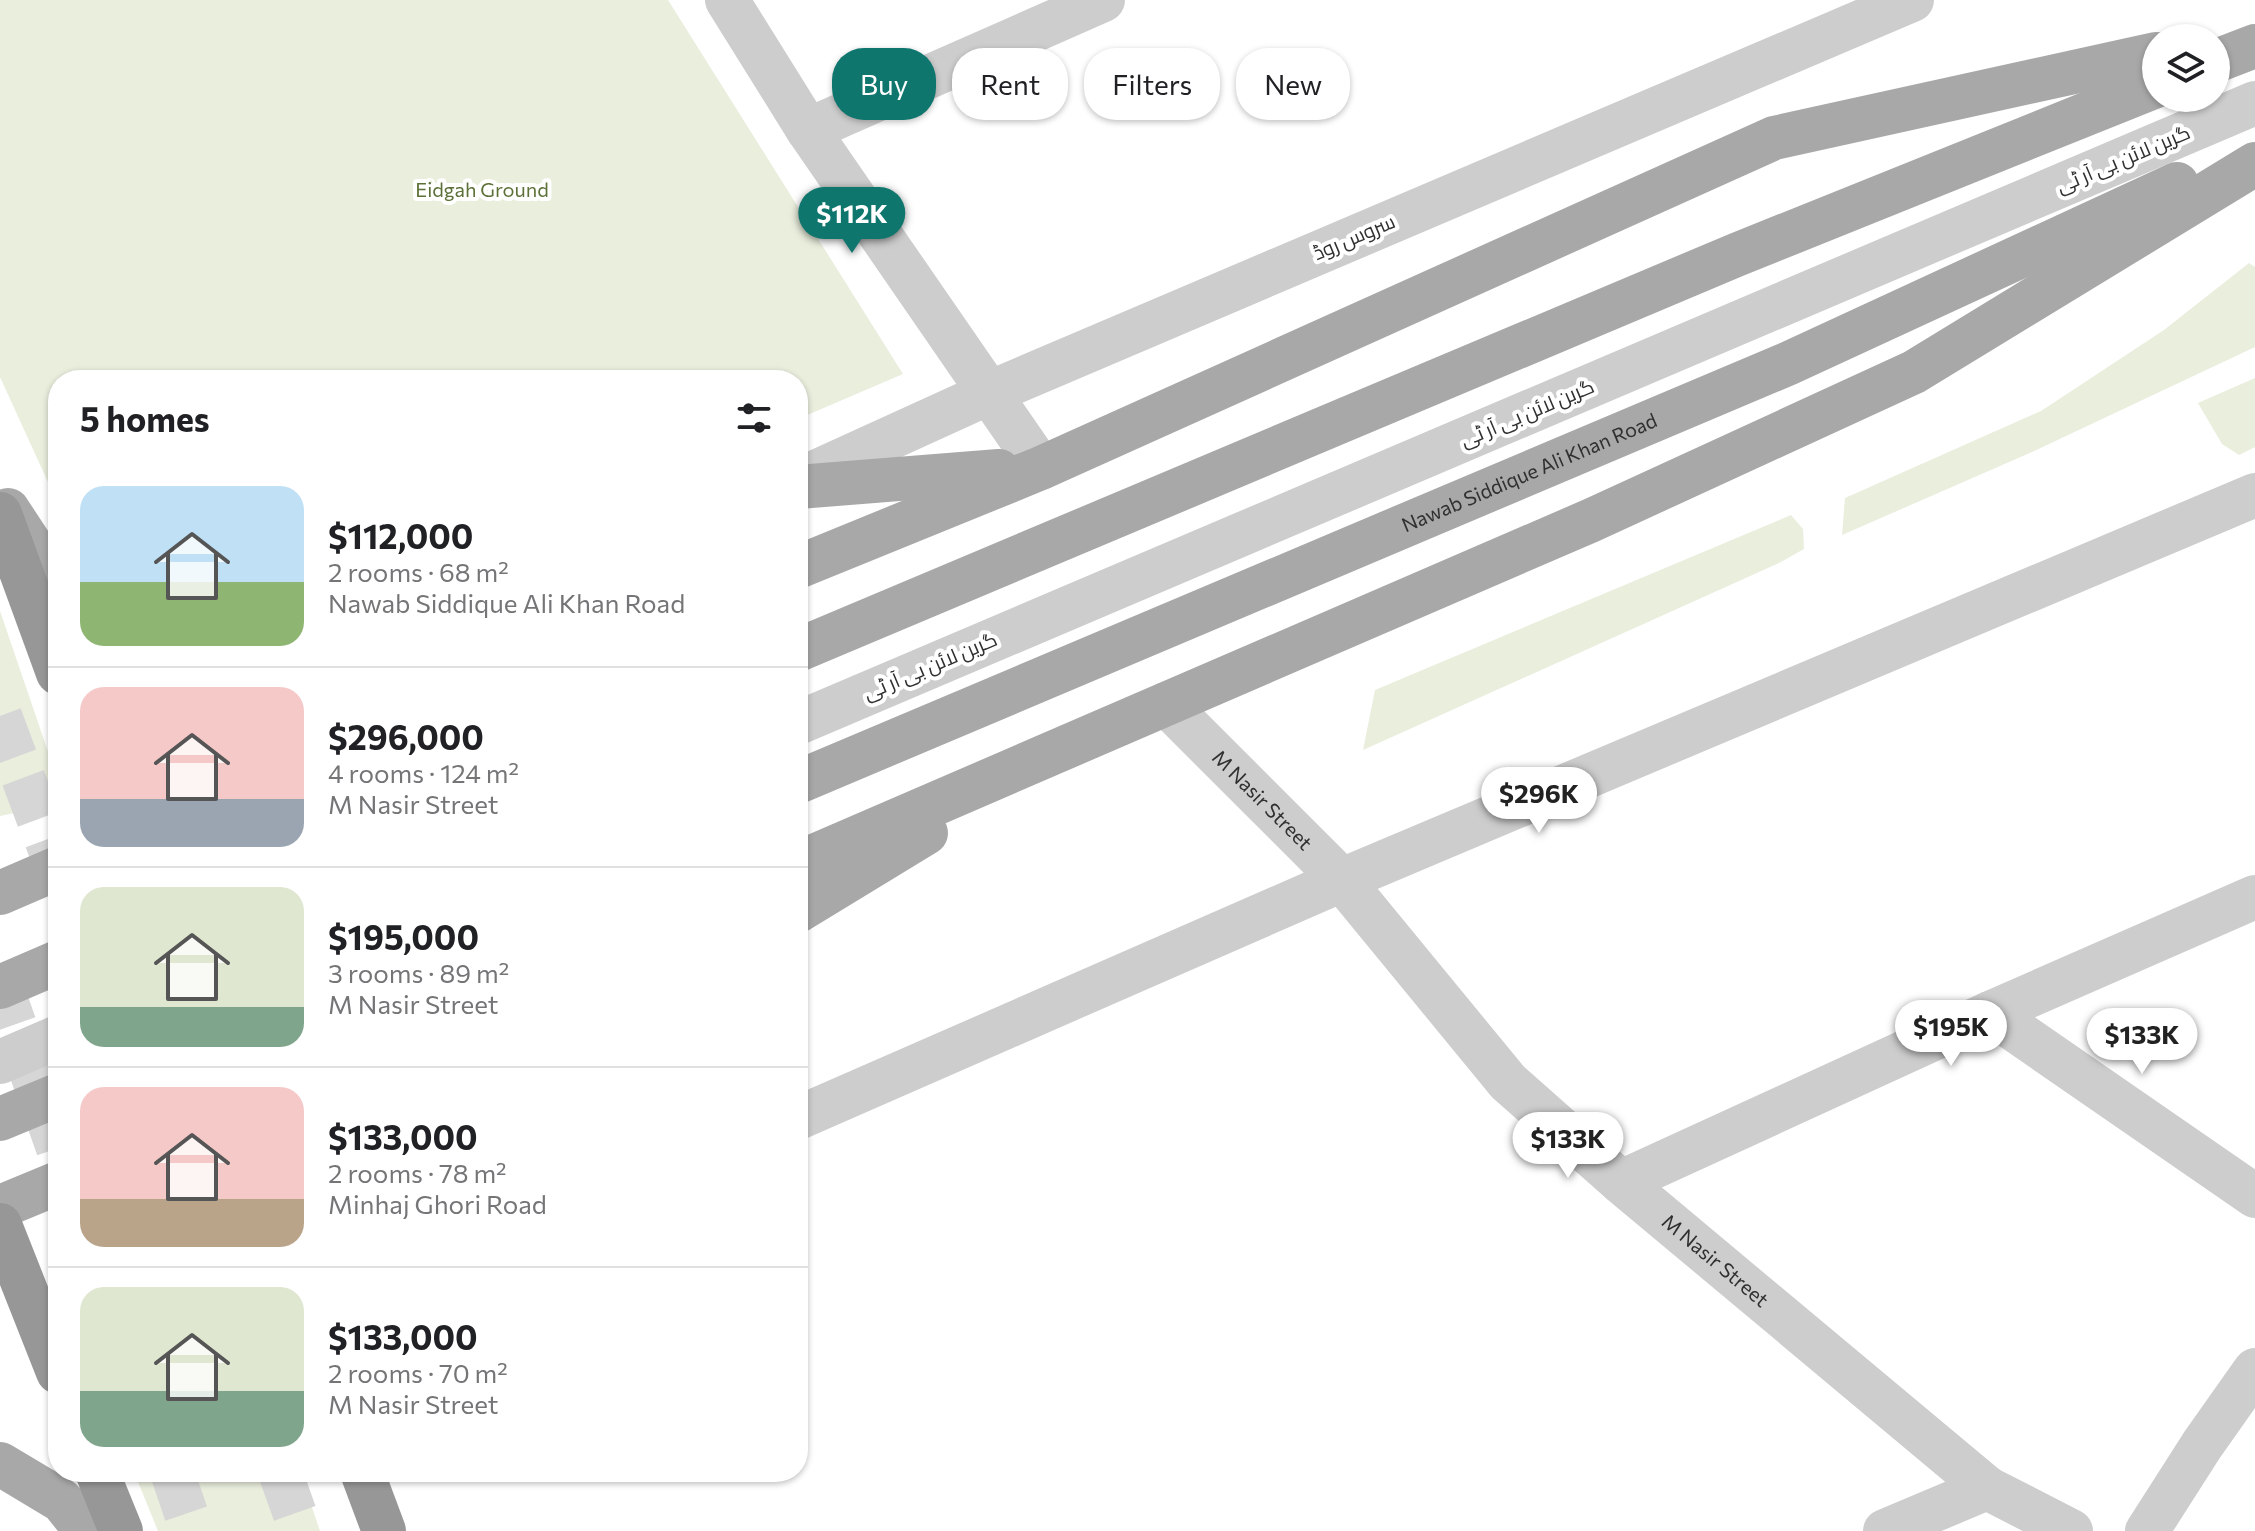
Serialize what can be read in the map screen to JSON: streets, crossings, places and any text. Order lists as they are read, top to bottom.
{
  "streets": {
    "main road": ["Nawab Siddique Ali Khan Road"],
    "street": ["گرین لائن بی آر ٹی", "سروس روڈ", "M Nasir Street"]
  },
  "parks": ["Eidgah Ground"],
  "page": {
    "chip": [
      "Buy",
      "Rent",
      "Filters",
      "New"
    ],
    "price": [
      "$112K",
      "$296K",
      "$195K",
      "$133K",
      "$133K"
    ],
    "heading": "5 homes",
    "list": [
      {
        "name": "$112,000",
        "note": "2 rooms · 68 m² · Nawab Siddique Ali Khan Road"
      },
      {
        "name": "$296,000",
        "note": "4 rooms · 124 m² · M Nasir Street"
      },
      {
        "name": "$195,000",
        "note": "3 rooms · 89 m² · M Nasir Street"
      },
      {
        "name": "$133,000",
        "note": "2 rooms · 78 m² · Minhaj Ghori Road"
      },
      {
        "name": "$133,000",
        "note": "2 rooms · 70 m² · M Nasir Street"
      }
    ]
  }
}
